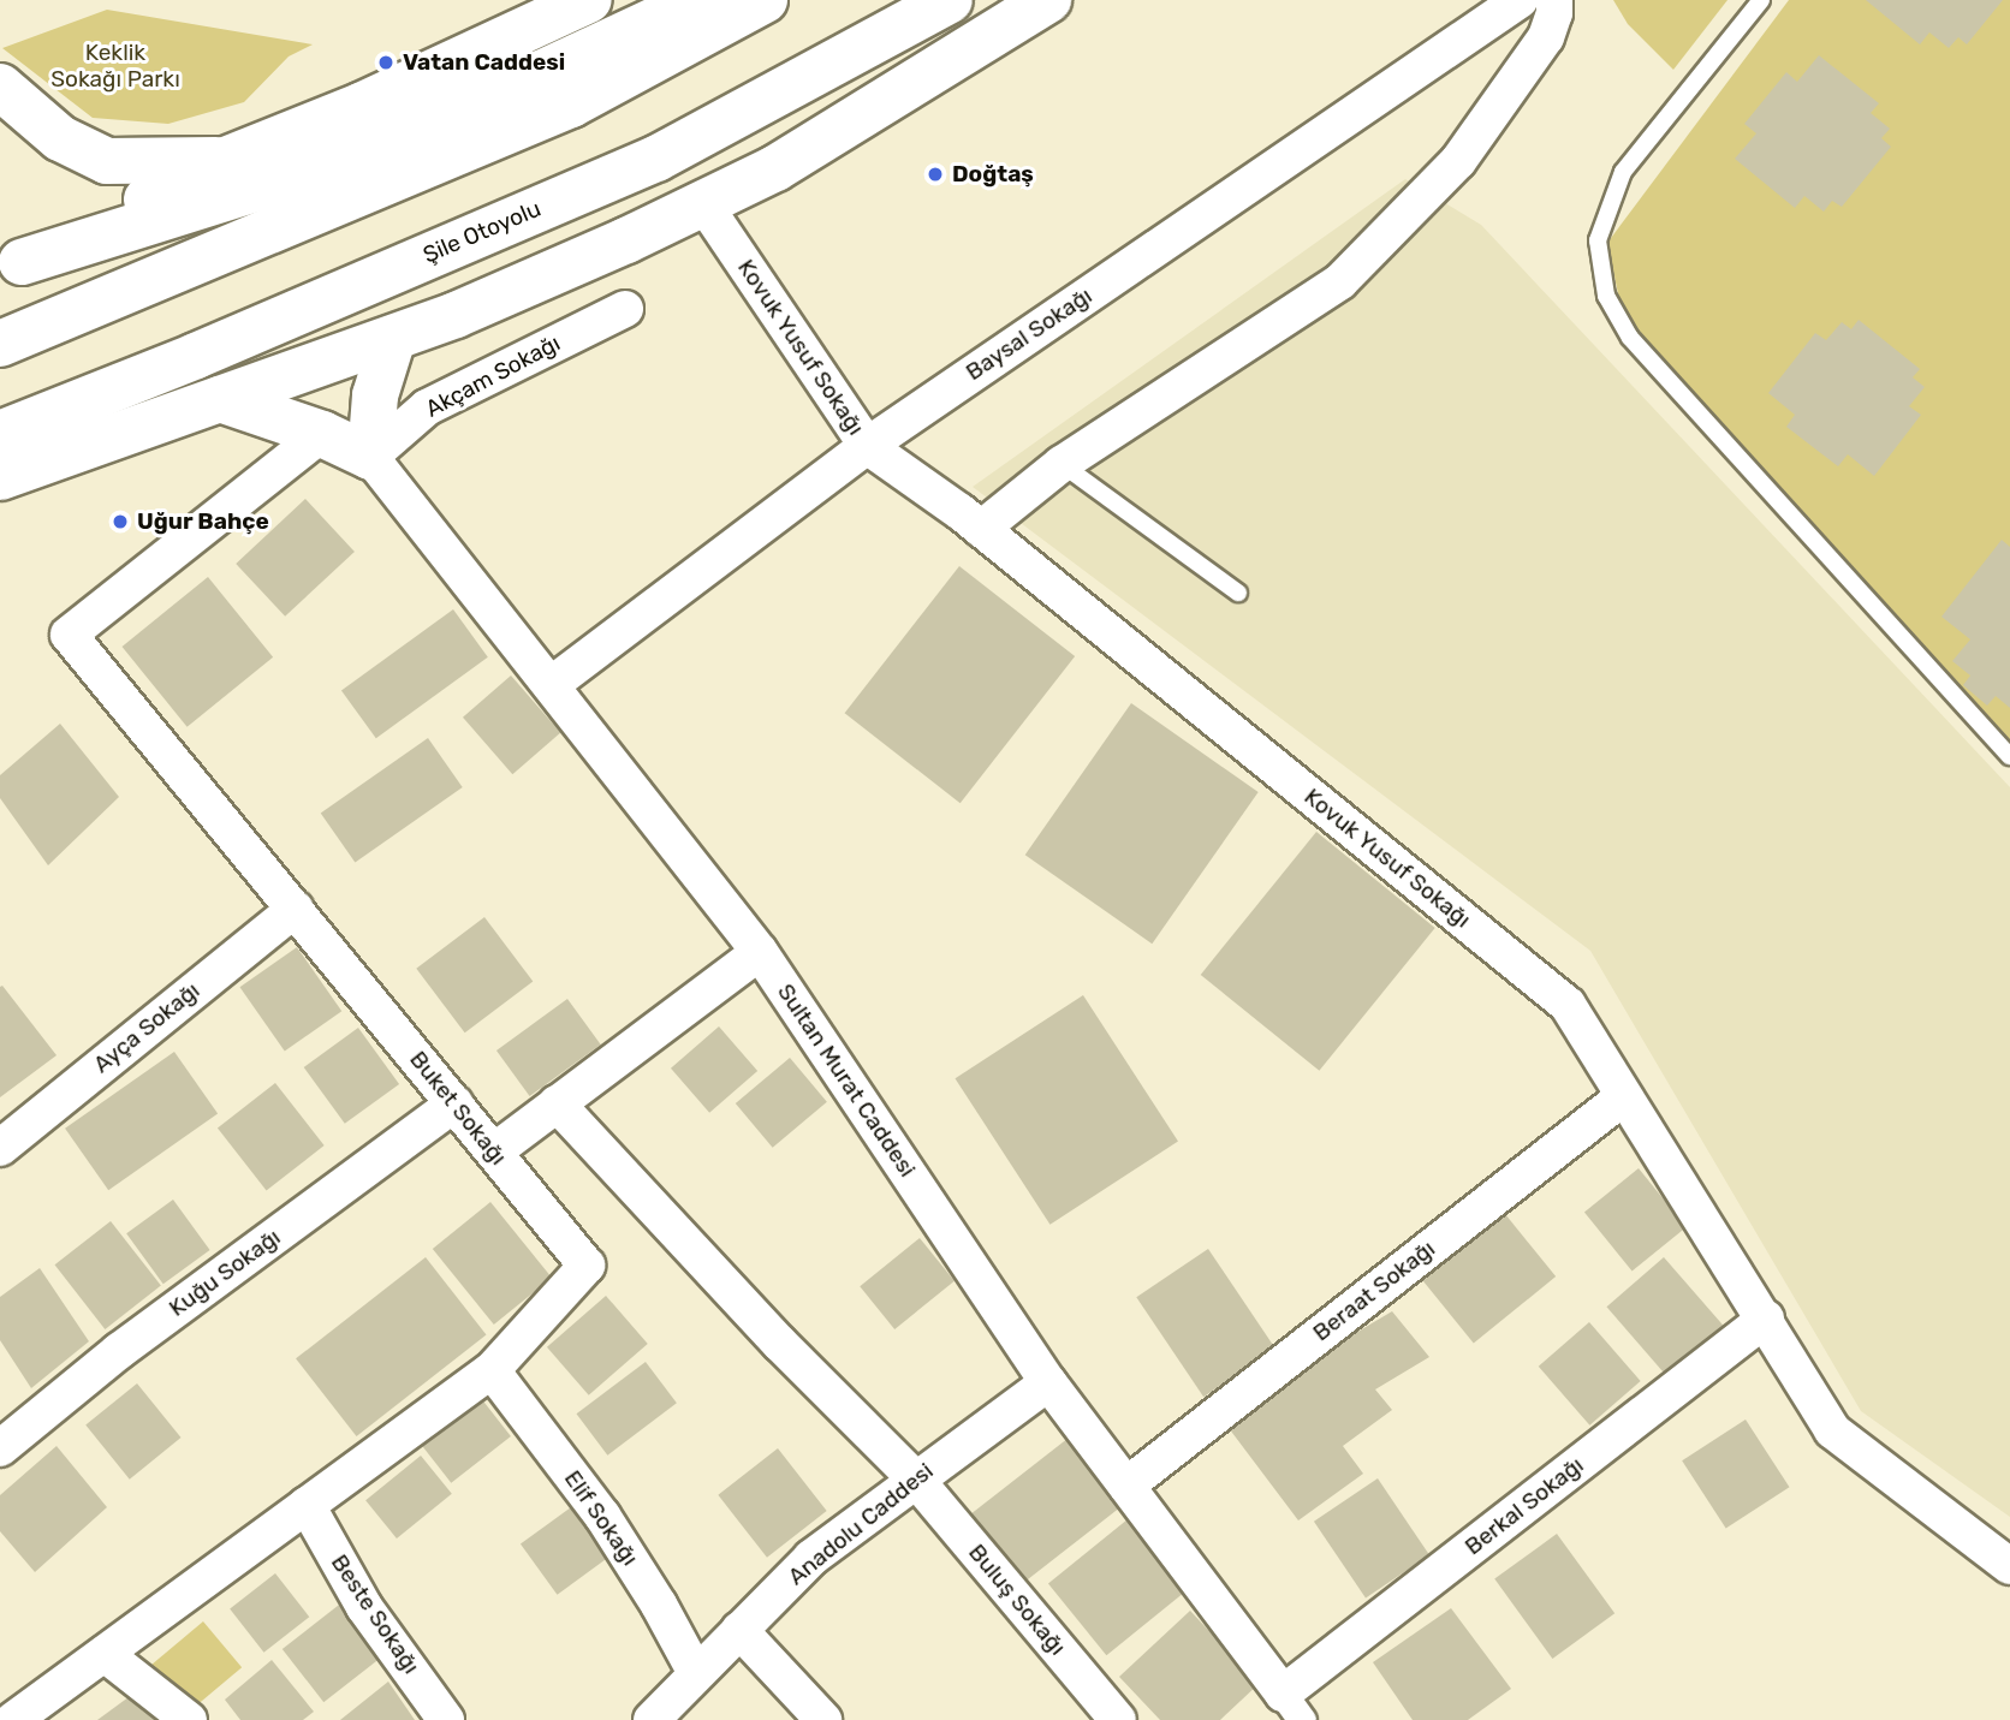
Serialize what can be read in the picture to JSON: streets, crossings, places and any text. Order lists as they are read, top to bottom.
{
  "streets": {
    "highway": ["Şile Otoyolu"],
    "street": [
      "Baysal Sokağı",
      "Kovuk Yusuf Sokağı",
      "Akçam Sokağı",
      "Ayça Sokağı",
      "Sultan Murat Caddesi",
      "Buket Sokağı",
      "Kuğu Sokağı",
      "Beraat Sokağı",
      "Berkal Sokağı",
      "Elif Sokağı",
      "Anadolu Caddesi",
      "Buluş Sokağı",
      "Beste Sokağı"
    ]
  },
  "crossings": [
    ["Baysal Sokağı", "Kovuk Yusuf Sokağı"],
    ["Baysal Sokağı", "Sultan Murat Caddesi"],
    ["Kovuk Yusuf Sokağı", "Beraat Sokağı"],
    ["Kovuk Yusuf Sokağı", "Berkal Sokağı"],
    ["Akçam Sokağı", "Sultan Murat Caddesi"],
    ["Ayça Sokağı", "Buket Sokağı"],
    ["Sultan Murat Caddesi", "Beraat Sokağı"],
    ["Sultan Murat Caddesi", "Berkal Sokağı"],
    ["Sultan Murat Caddesi", "Anadolu Caddesi"],
    ["Buket Sokağı", "Kuğu Sokağı"],
    ["Buket Sokağı", "Elif Sokağı"],
    ["Buket Sokağı", "Beste Sokağı"],
    ["Elif Sokağı", "Anadolu Caddesi"],
    ["Anadolu Caddesi", "Buluş Sokağı"]
  ],
  "parks": ["Keklik Sokağı Parkı"],
  "places": ["Vatan Caddesi", "Doğtaş", "Uğur Bahçe"]
}
